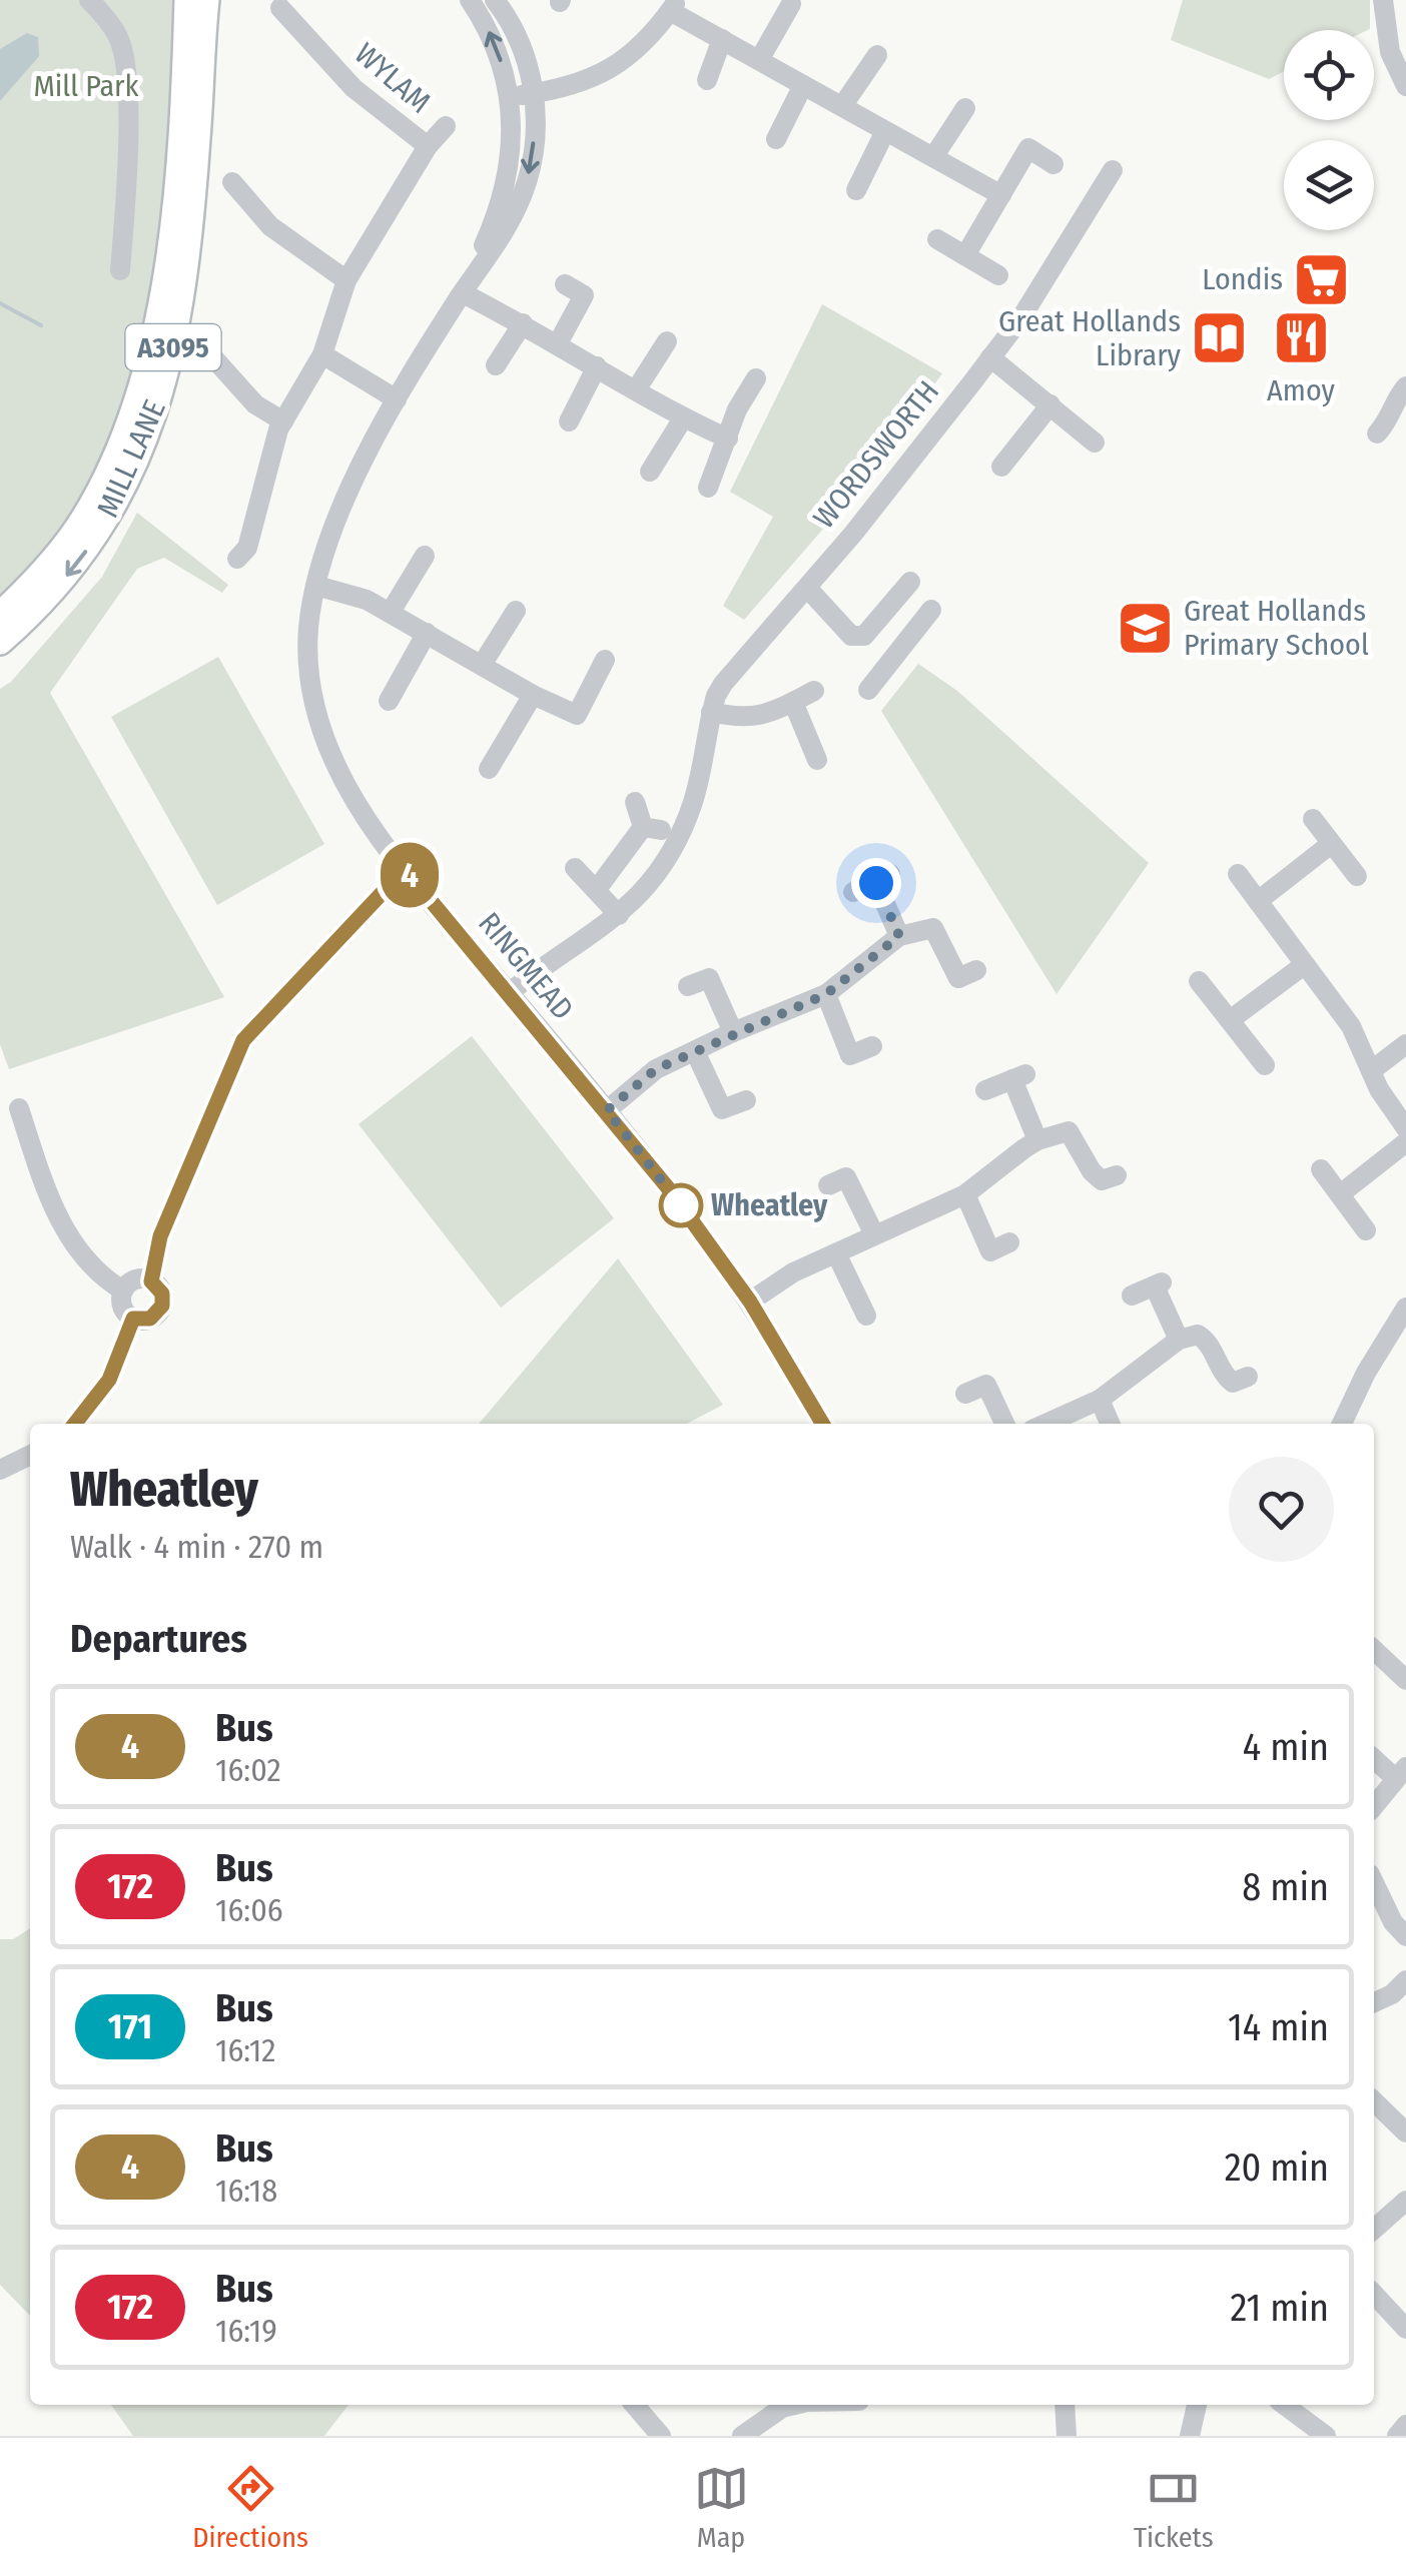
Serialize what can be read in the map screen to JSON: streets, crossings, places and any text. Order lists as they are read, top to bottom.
{
  "streets": {
    "main road": ["A3095", "MILL LANE"],
    "street": ["WYLAM", "WORDSWORTH", "RINGMEAD"]
  },
  "crossings": [
    ["WORDSWORTH", "RINGMEAD"]
  ],
  "parks": ["Mill Park"],
  "places": {
    "supermarket": ["Londis"],
    "restaurant": ["Amoy"],
    "library": ["Great Hollands Library"],
    "school or university": ["Great Hollands Primary School"],
    "other": ["Wheatley"]
  },
  "lines": ["bus line 4"],
  "page": {
    "on_map": "4",
    "heading": [
      ["Wheatley", "Walk · 4 min · 270 m"],
      "Departures"
    ],
    "list": [
      {
        "mark": "4",
        "name": "Bus",
        "note": "16:02",
        "value": "4 min"
      },
      {
        "mark": "172",
        "name": "Bus",
        "note": "16:06",
        "value": "8 min"
      },
      {
        "mark": "171",
        "name": "Bus",
        "note": "16:12",
        "value": "14 min"
      },
      {
        "mark": "4",
        "name": "Bus",
        "note": "16:18",
        "value": "20 min"
      },
      {
        "mark": "172",
        "name": "Bus",
        "note": "16:19",
        "value": "21 min"
      }
    ],
    "tabs": ["Directions", "Map", "Tickets"]
  }
}
